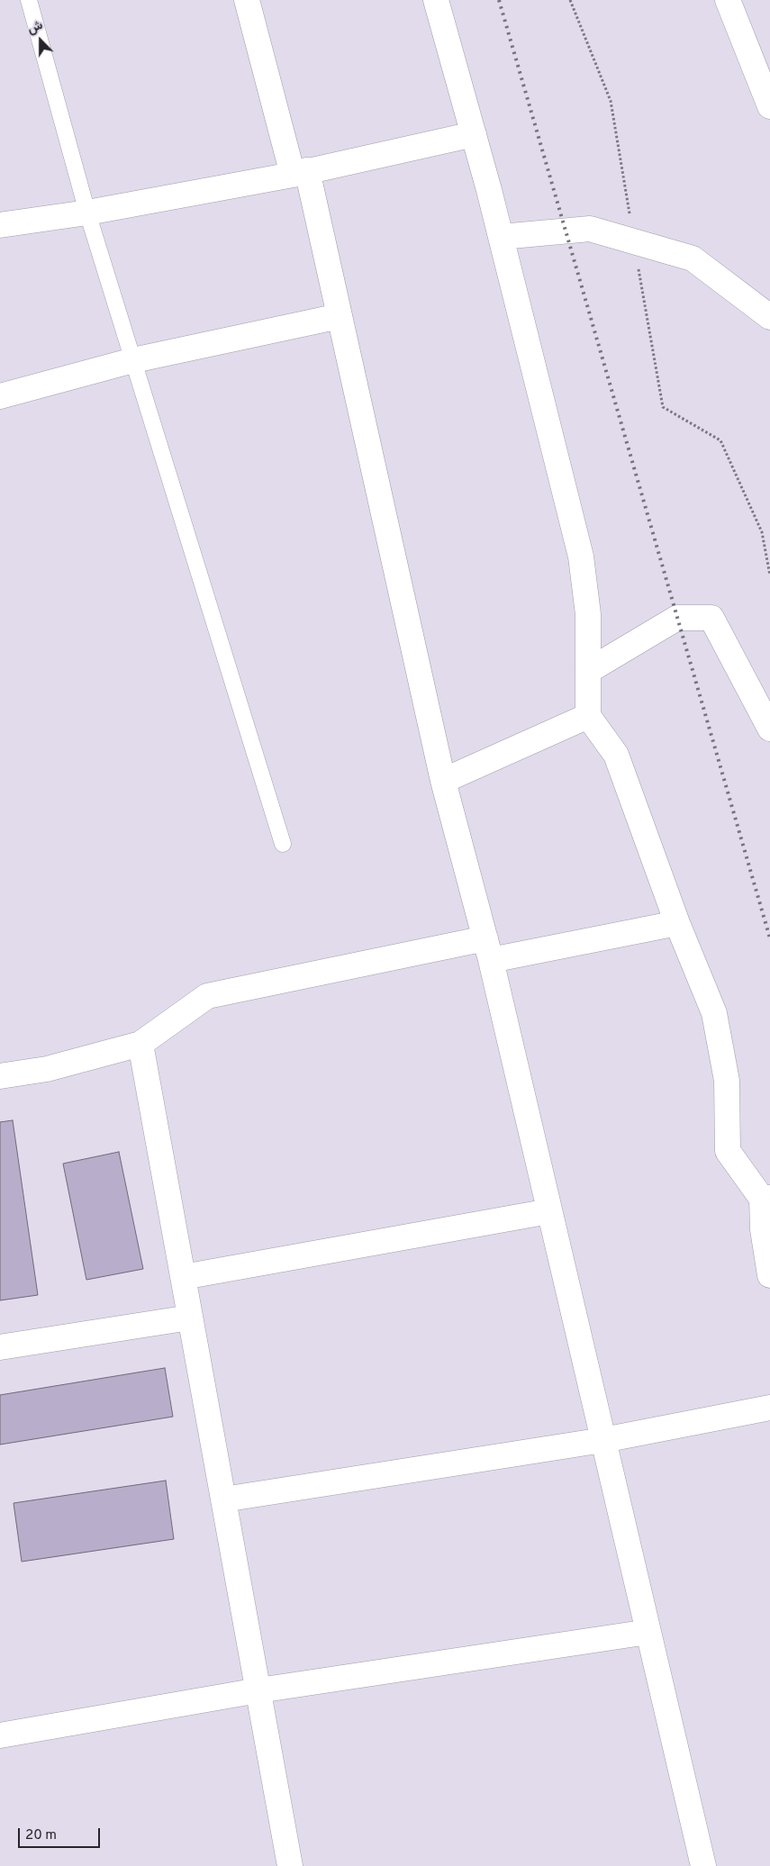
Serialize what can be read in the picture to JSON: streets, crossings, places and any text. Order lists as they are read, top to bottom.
{
  "scale_bar": "20 m",
  "north": "top"
}
